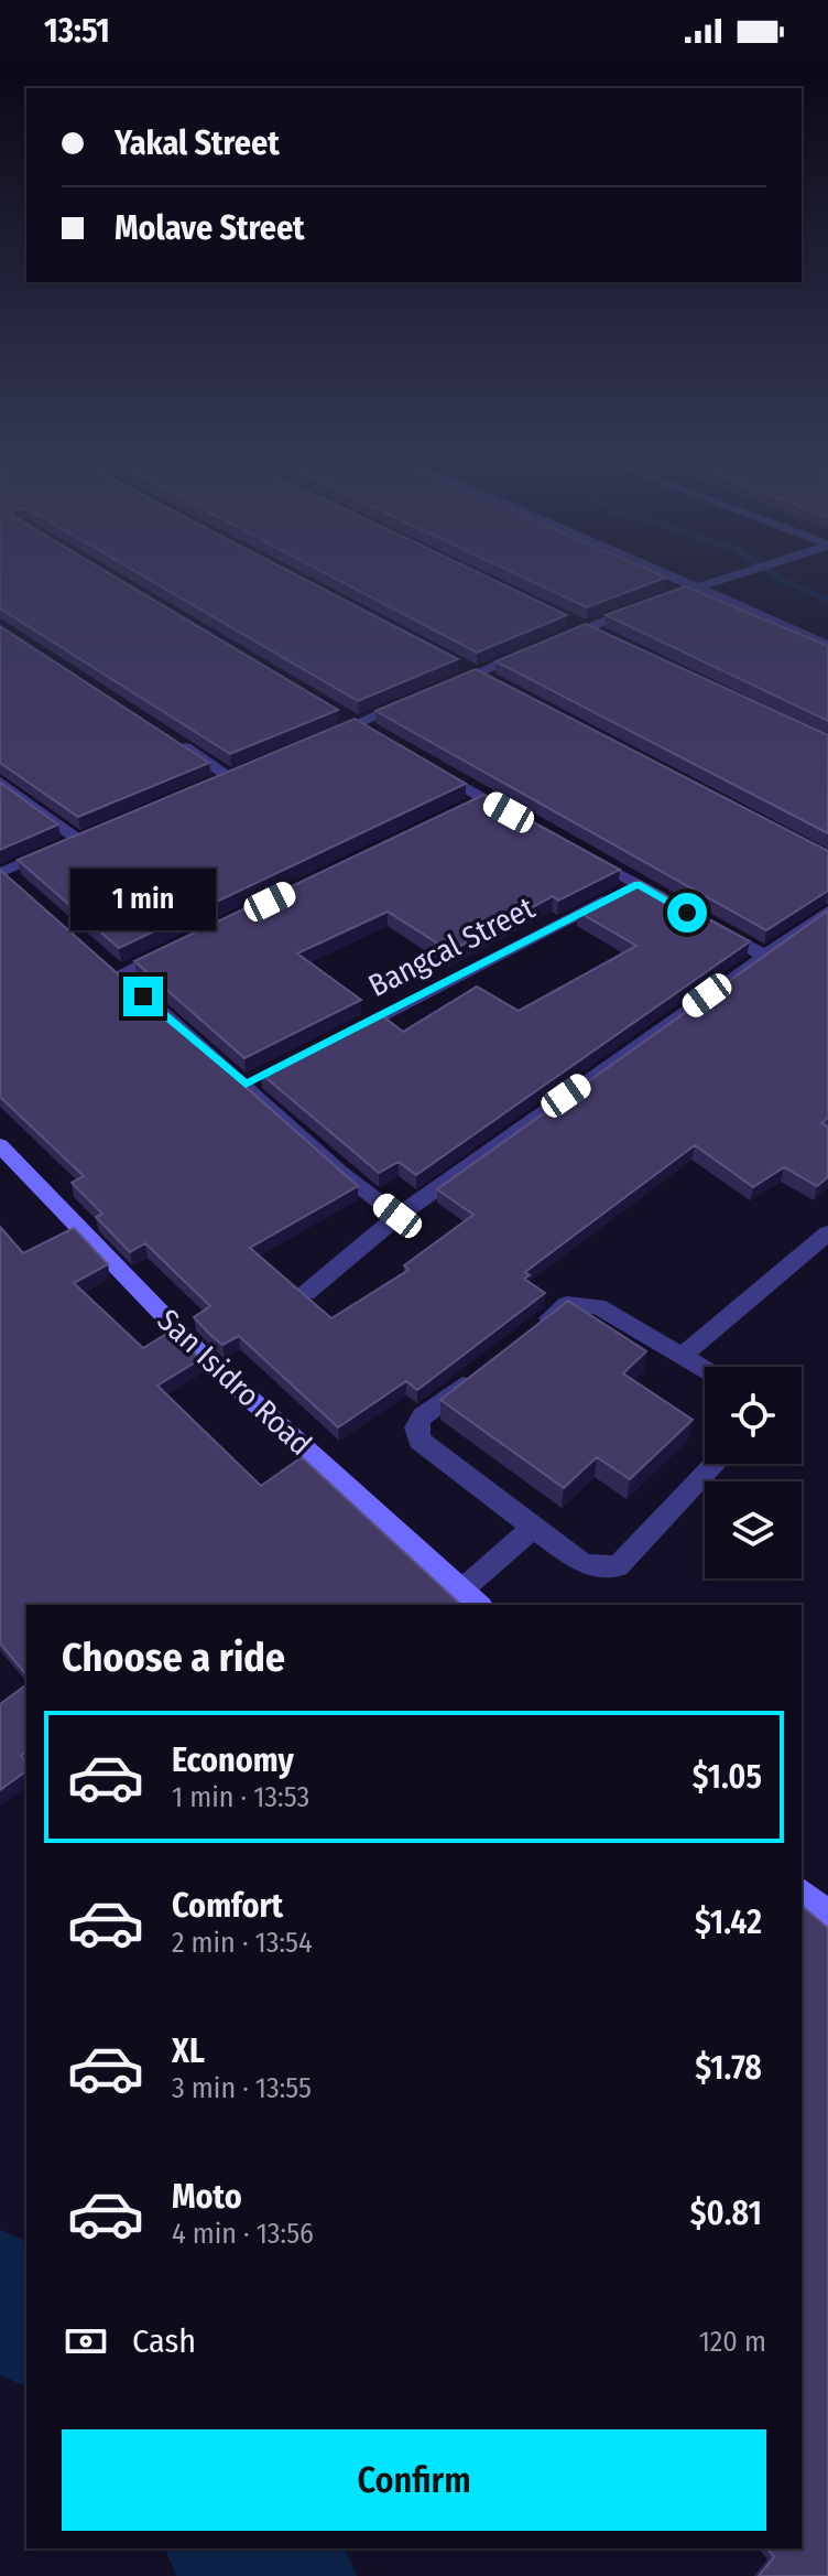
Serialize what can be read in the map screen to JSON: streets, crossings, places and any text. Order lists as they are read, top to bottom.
{
  "streets": {
    "main road": ["San Isidro Road"],
    "street": ["Bangcal Street"]
  },
  "page": {
    "status": "13:51",
    "banner": ["Yakal Street", "Molave Street"],
    "bubble": "1 min",
    "heading": "Choose a ride",
    "list": [
      {
        "name": "Economy",
        "note": "1 min · 13:53",
        "value": "$1.05"
      },
      {
        "name": "Comfort",
        "note": "2 min · 13:54",
        "value": "$1.42"
      },
      {
        "name": "XL",
        "note": "3 min · 13:55",
        "value": "$1.78"
      },
      {
        "name": "Moto",
        "note": "4 min · 13:56",
        "value": "$0.81"
      }
    ],
    "pay": ["Cash", "120 m"],
    "buttons": "Confirm"
  }
}
